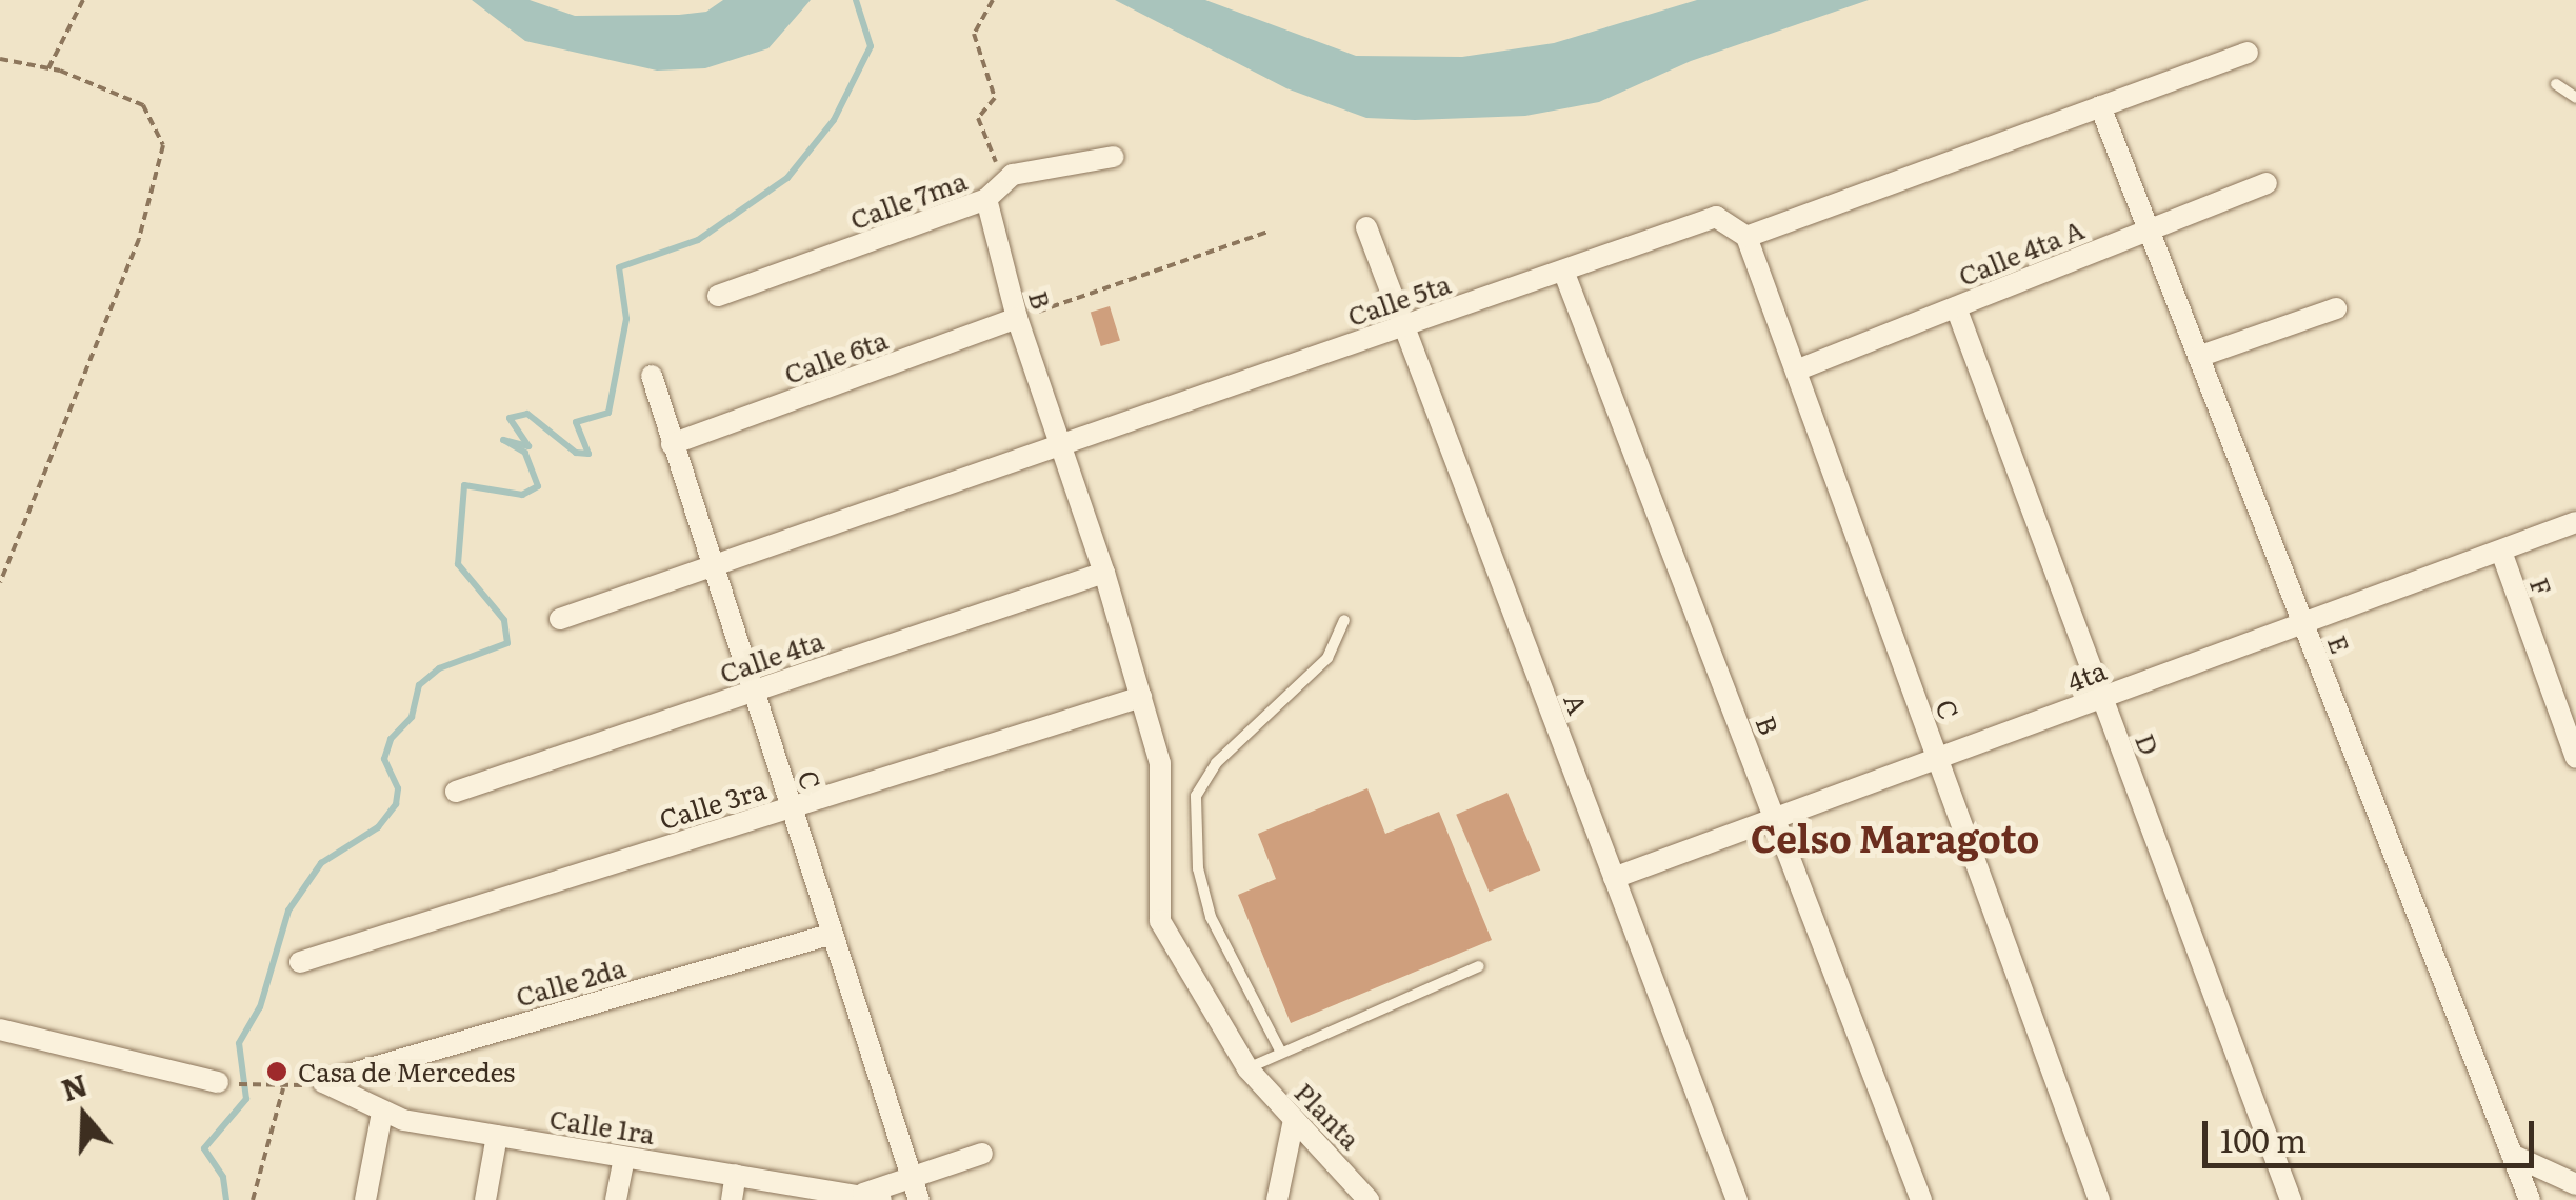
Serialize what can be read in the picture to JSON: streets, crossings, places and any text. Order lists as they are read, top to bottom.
{
  "streets": {
    "street": [
      "Calle 7ma",
      "Calle 4ta A",
      "B",
      "Calle 5ta",
      "Calle 6ta",
      "F",
      "E",
      "Calle 4ta",
      "4ta",
      "A",
      "C",
      "D",
      "Calle 3ra",
      "Calle 2da",
      "Planta",
      "Calle 1ra"
    ]
  },
  "crossings": [
    ["Calle 7ma", "B"],
    ["Calle 4ta A", "E"],
    ["Calle 4ta A", "C"],
    ["Calle 4ta A", "D"],
    ["B", "Calle 5ta"],
    ["B", "Calle 6ta"],
    ["B", "Calle 4ta"],
    ["B", "4ta"],
    ["B", "Calle 3ra"],
    ["B", "Planta"],
    ["Calle 5ta", "A"],
    ["Calle 5ta", "C"],
    ["Calle 6ta", "C"],
    ["F", "4ta"],
    ["E", "4ta"],
    ["Calle 4ta", "C"],
    ["4ta", "A"],
    ["4ta", "C"],
    ["4ta", "D"],
    ["C", "Calle 3ra"],
    ["C", "Calle 2da"],
    ["Calle 2da", "Calle 1ra"]
  ],
  "districts": ["Celso Maragoto"],
  "places": ["Casa de Mercedes"],
  "scale_bar": "100 m",
  "north": "top"
}
